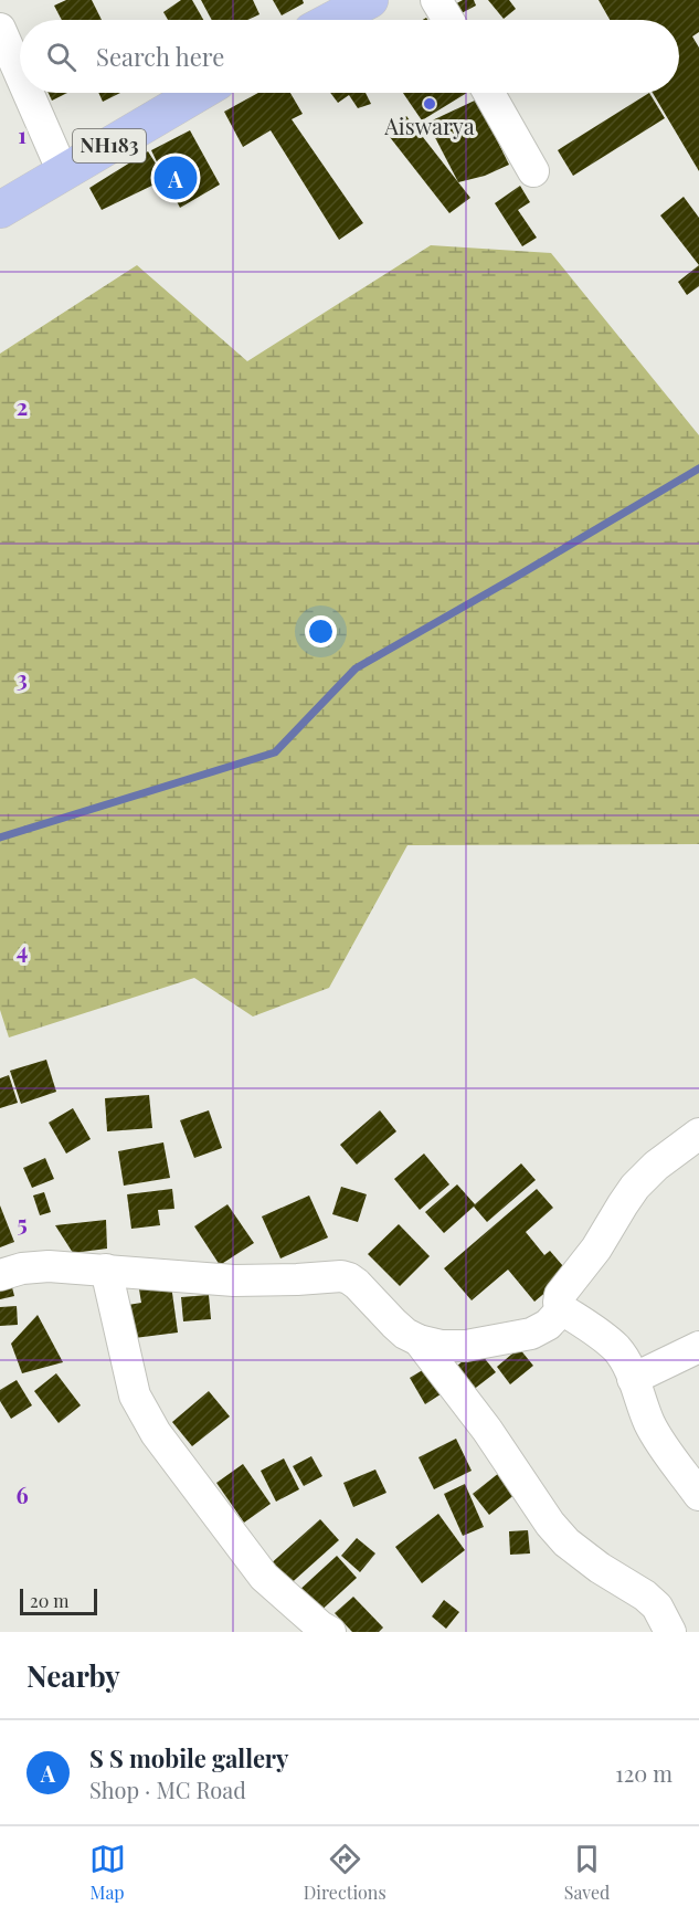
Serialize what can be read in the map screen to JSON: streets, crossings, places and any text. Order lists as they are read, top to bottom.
{
  "streets": {
    "highway": ["NH183"]
  },
  "places": ["Aiswarya"],
  "scale_bar": "20 m",
  "page": {
    "search": "Search here",
    "pins": "A",
    "scale": "20 m",
    "heading": "Nearby",
    "list": [
      {
        "mark": "A",
        "name": "S S mobile gallery",
        "note": "Shop · MC Road",
        "value": "120 m"
      }
    ],
    "nav": ["Map", "Directions", "Saved"]
  },
  "grid": {
    "rows": [
      "1",
      "2",
      "3",
      "4",
      "5",
      "6"
    ]
  }
}
